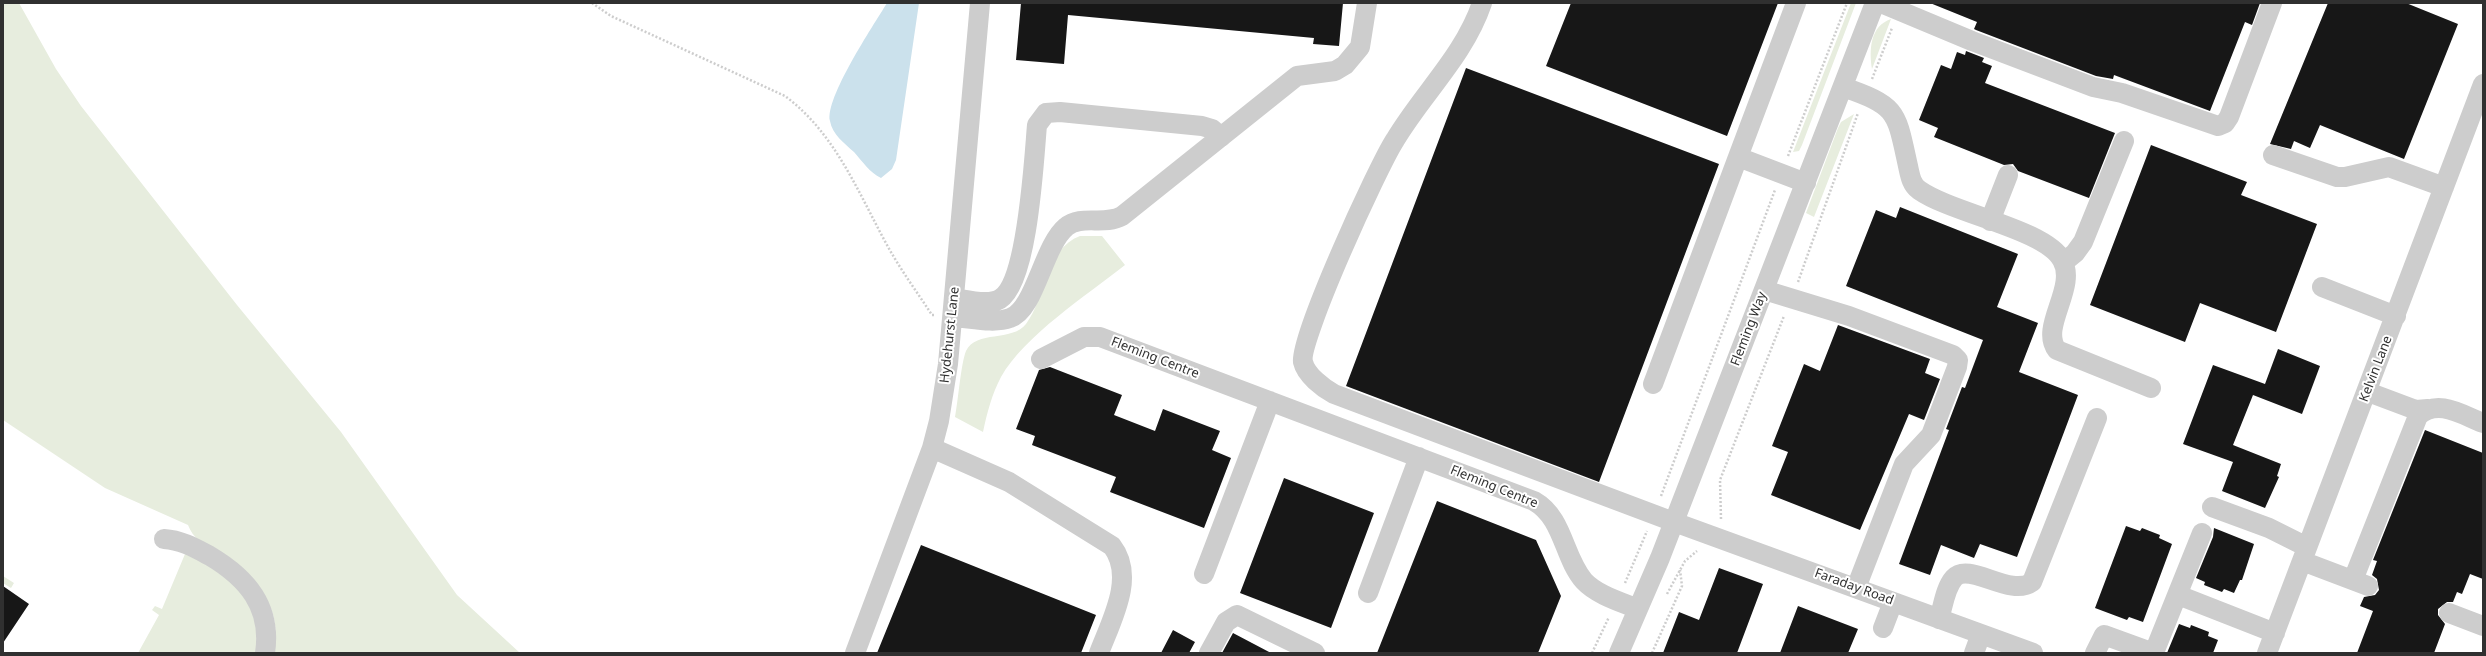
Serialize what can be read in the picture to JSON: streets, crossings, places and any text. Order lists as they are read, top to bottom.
{
  "streets": {
    "street": [
      "Fleming Way",
      "Hydehurst Lane",
      "Fleming Centre",
      "Kelvin Lane",
      "Faraday Road"
    ]
  },
  "crossings": [
    ["Fleming Way", "Fleming Centre"],
    ["Fleming Way", "Faraday Road"]
  ]
}
